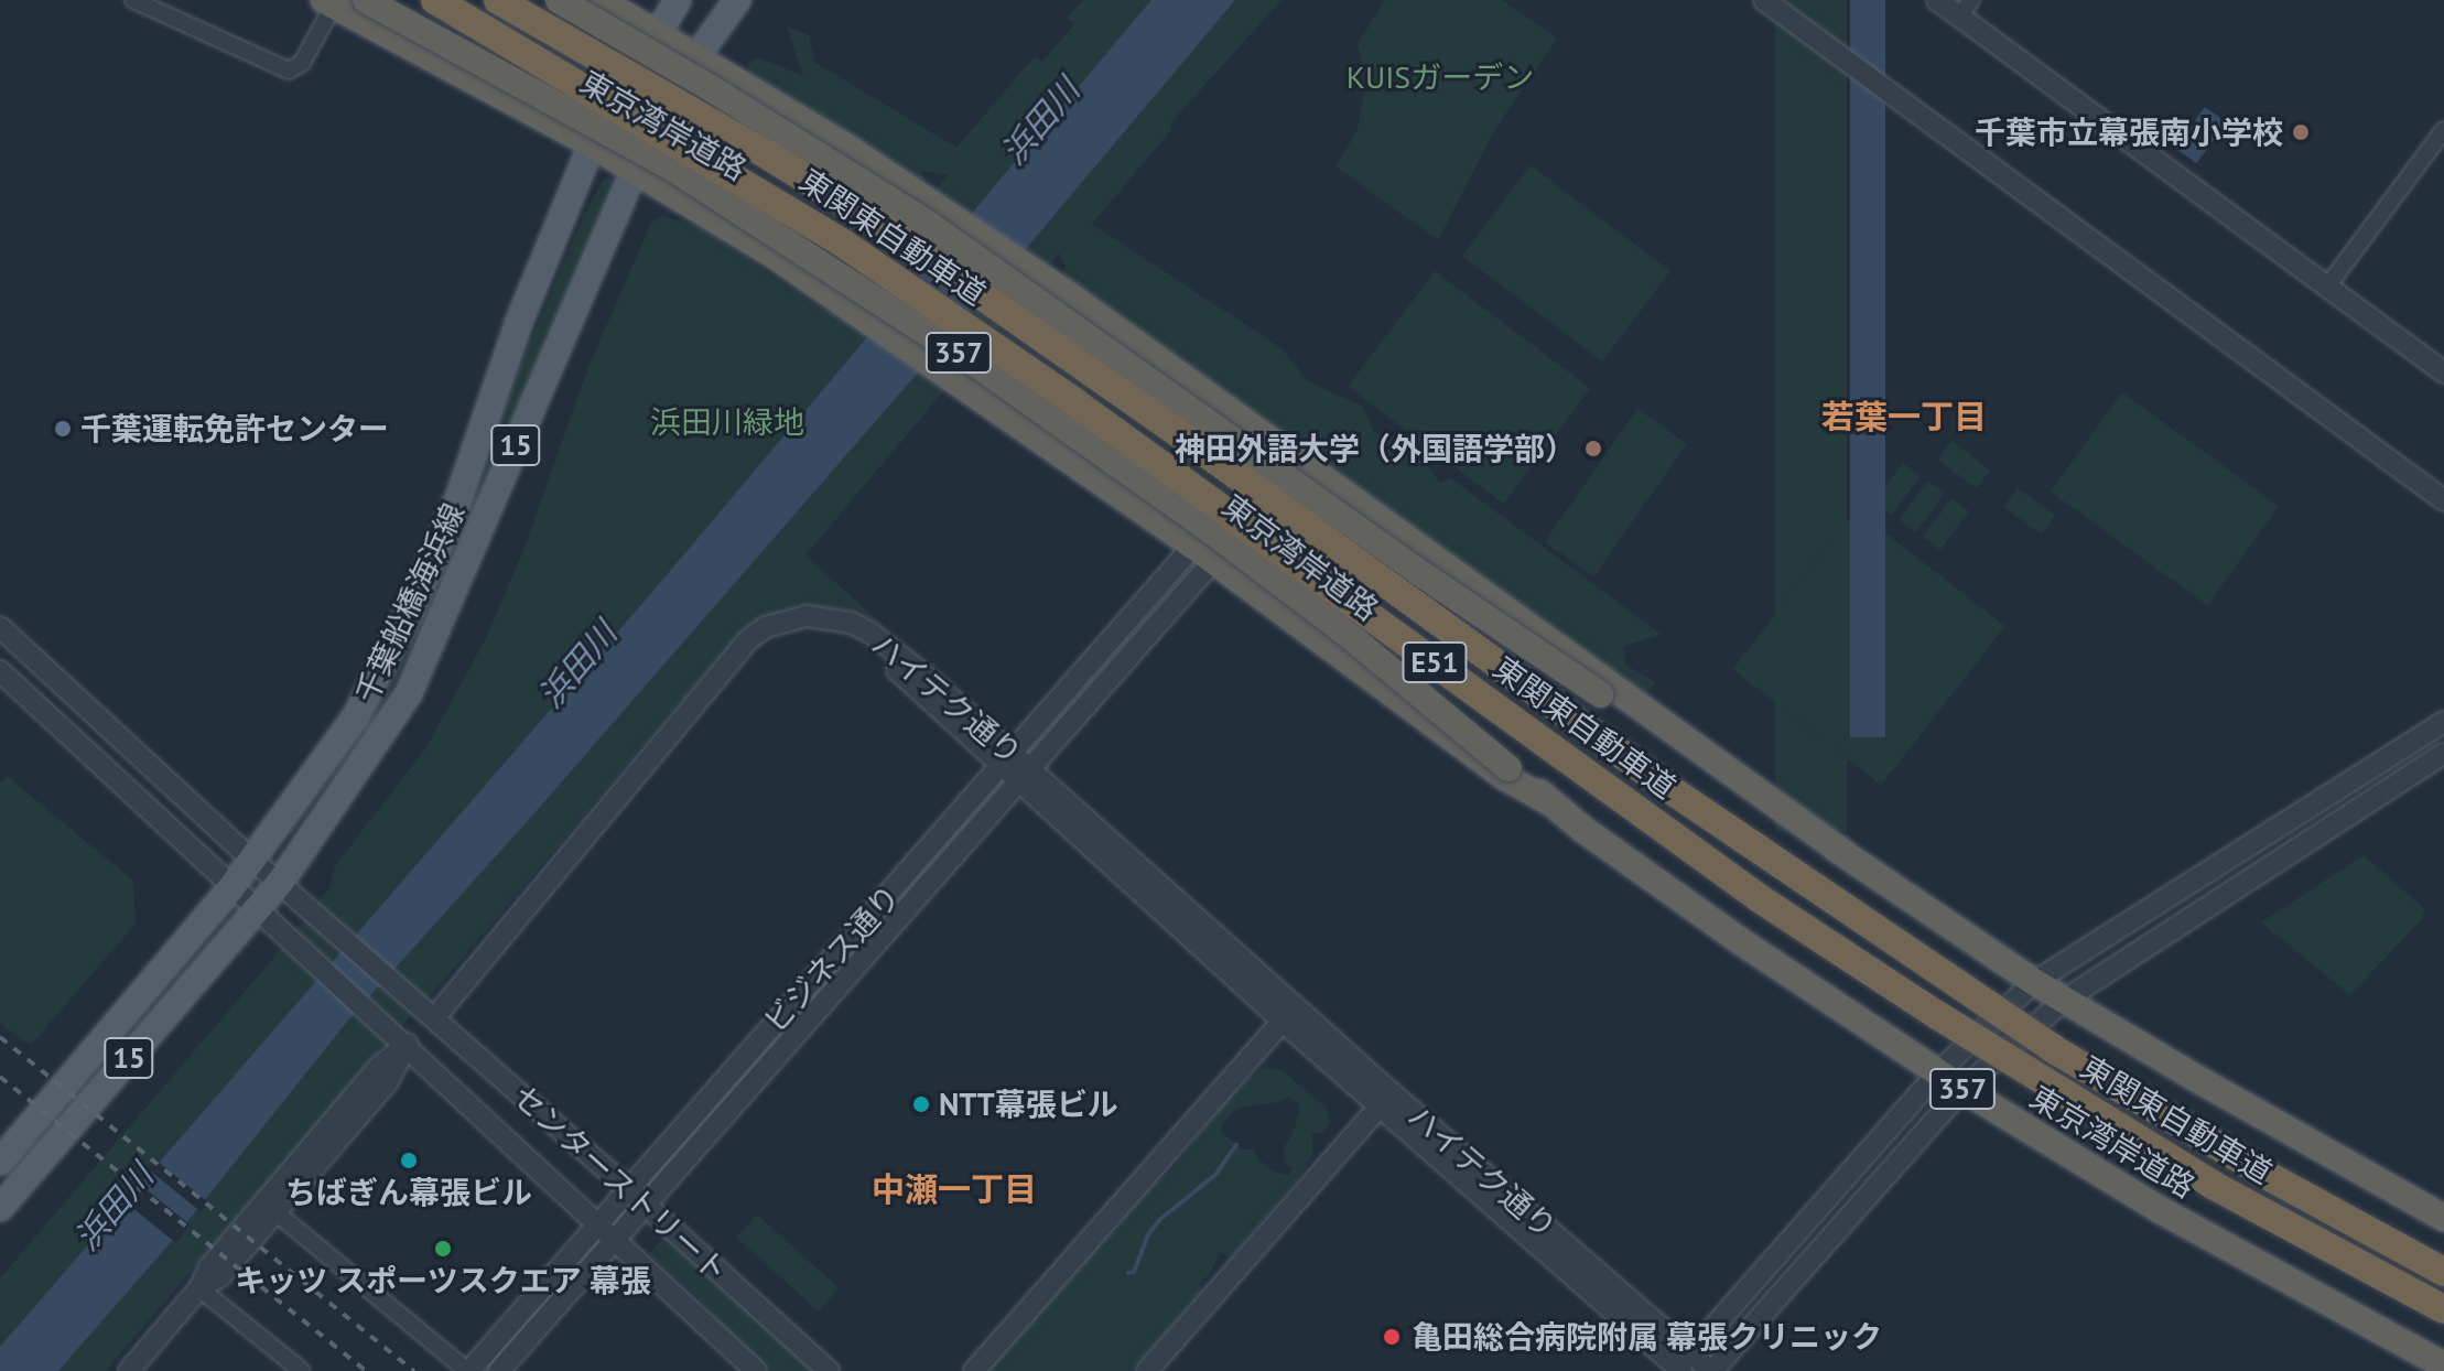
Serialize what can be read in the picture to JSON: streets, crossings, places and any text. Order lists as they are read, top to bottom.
{
  "streets": {
    "highway": [
      "東京湾岸道路",
      "東関東自動車道",
      "357",
      "E51"
    ],
    "main road": ["15", "千葉船橋海浜線"],
    "street": ["ハイテク通り", "ビジネス通り", "センターストリート"]
  },
  "crossings": [
    ["東京湾岸道路", "357"],
    ["357", "千葉船橋海浜線"],
    ["357", "ビジネス通り"],
    ["千葉船橋海浜線", "センターストリート"],
    ["ハイテク通り", "ビジネス通り"],
    ["ハイテク通り", "センターストリート"],
    ["ビジネス通り", "センターストリート"]
  ],
  "districts": ["若葉一丁目", "中瀬一丁目"],
  "water": ["浜田川"],
  "parks": ["KUISガーデン", "浜田川緑地"],
  "places": [
    "千葉市立幕張南小学校",
    "千葉運転免許センター",
    "神田外語大学（外国語学部）",
    "NTT幕張ビル",
    "ちばぎん幕張ビル",
    "キッツ スポーツスクエア 幕張",
    "亀田総合病院附属 幕張クリニック"
  ]
}
